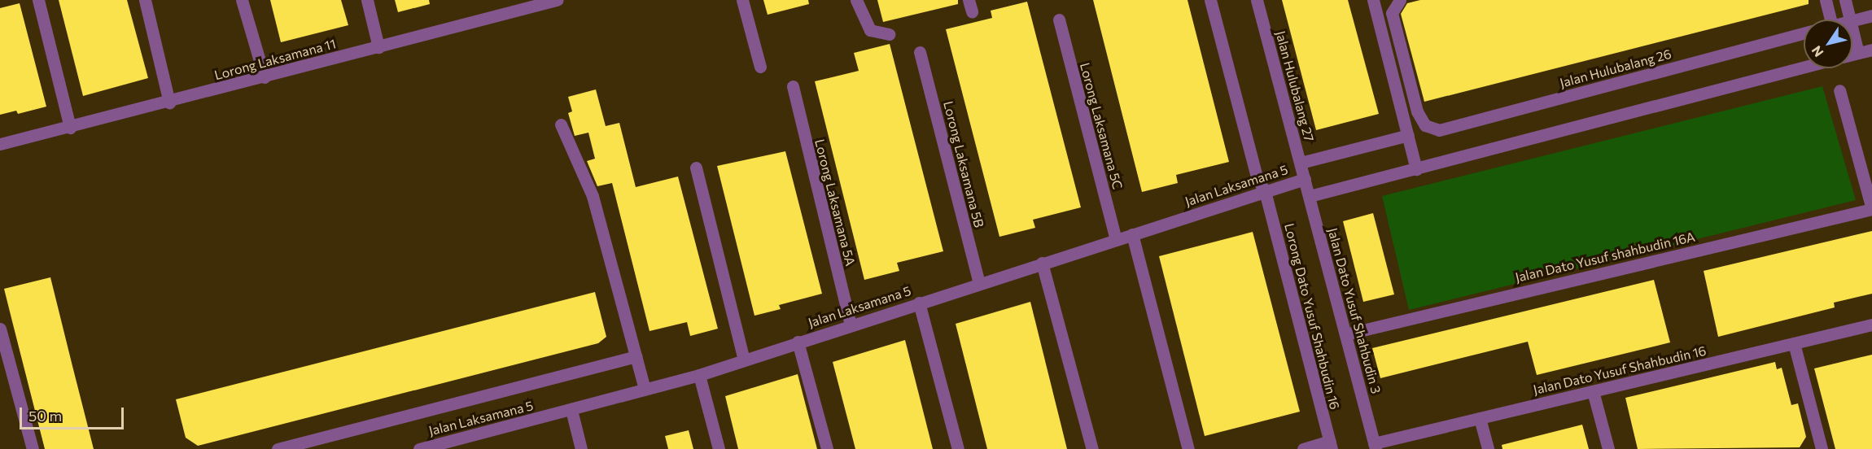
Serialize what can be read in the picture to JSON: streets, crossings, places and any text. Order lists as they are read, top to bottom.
{
  "streets": {
    "street": [
      "Lorong Laksamana 11",
      "Jalan Hulubalang 26",
      "Jalan Hulubalang 27",
      "Lorong Laksamana 5C",
      "Lorong Laksamana 5B",
      "Jalan Laksamana 5",
      "Lorong Laksamana 5A",
      "Jalan Dato Yusuf shahbudin 16A",
      "Jalan Dato Yusuf Shahbudin 3",
      "Lorong Dato Yusuf Shahbudin 16",
      "Jalan Dato Yusuf Shahbudin 16"
    ]
  },
  "crossings": [
    ["Jalan Hulubalang 27", "Jalan Laksamana 5"],
    ["Jalan Hulubalang 27", "Jalan Dato Yusuf Shahbudin 3"],
    ["Lorong Laksamana 5C", "Jalan Laksamana 5"],
    ["Lorong Laksamana 5B", "Jalan Laksamana 5"],
    ["Jalan Laksamana 5", "Lorong Laksamana 5A"],
    ["Jalan Laksamana 5", "Jalan Dato Yusuf Shahbudin 3"],
    ["Jalan Laksamana 5", "Lorong Dato Yusuf Shahbudin 16"],
    ["Jalan Dato Yusuf shahbudin 16A", "Jalan Dato Yusuf Shahbudin 3"],
    ["Jalan Dato Yusuf Shahbudin 3", "Jalan Dato Yusuf Shahbudin 16"]
  ],
  "scale_bar": "50 m",
  "north": "bottom left"
}
